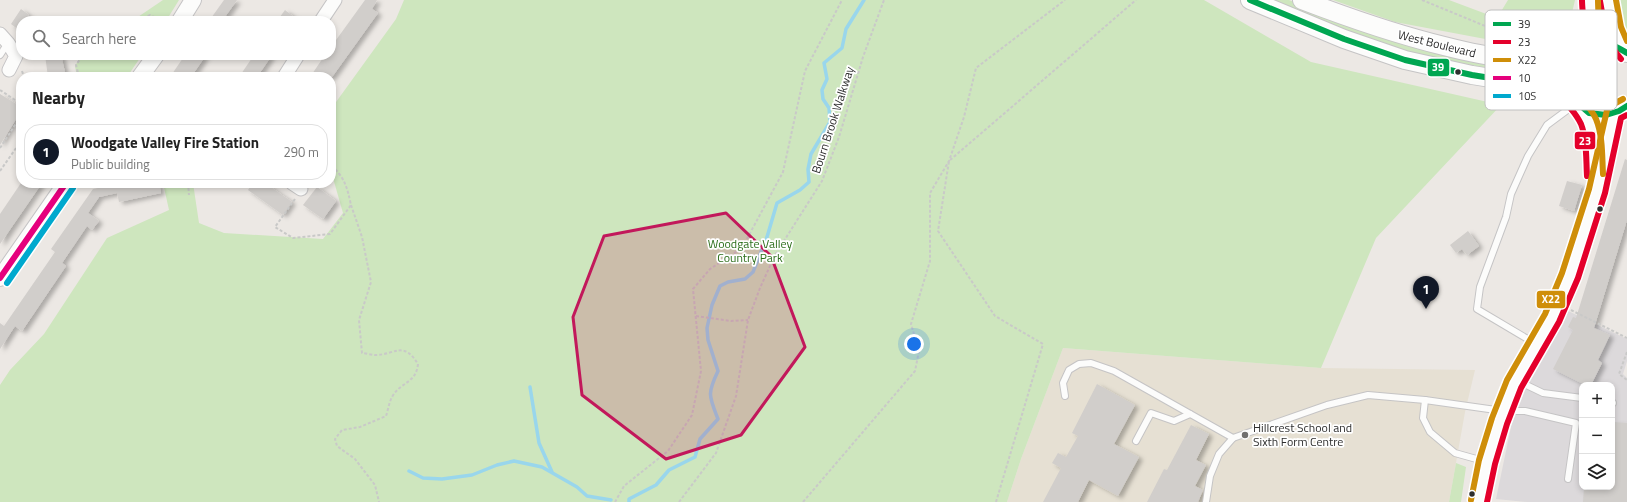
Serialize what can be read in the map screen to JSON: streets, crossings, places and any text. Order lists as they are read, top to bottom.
{
  "streets": {
    "main road": ["West Boulevard"],
    "path": ["Bourn Brook Walkway"]
  },
  "parks": ["Woodgate Valley Country Park"],
  "places": ["Hillcrest School and Sixth Form Centre"],
  "lines": [
    "transit line 39",
    "transit line 23",
    "transit line X22",
    "transit line 10",
    "transit line 10S"
  ],
  "legend": [
    "39",
    "23",
    "X22",
    "10",
    "10S"
  ],
  "page": {
    "search": "Search here",
    "heading": "Nearby",
    "list": [
      {
        "mark": "1",
        "name": "Woodgate Valley Fire Station",
        "note": "Public building",
        "value": "290 m"
      }
    ],
    "pins": "1",
    "map_buttons": ["+", "−"]
  }
}
